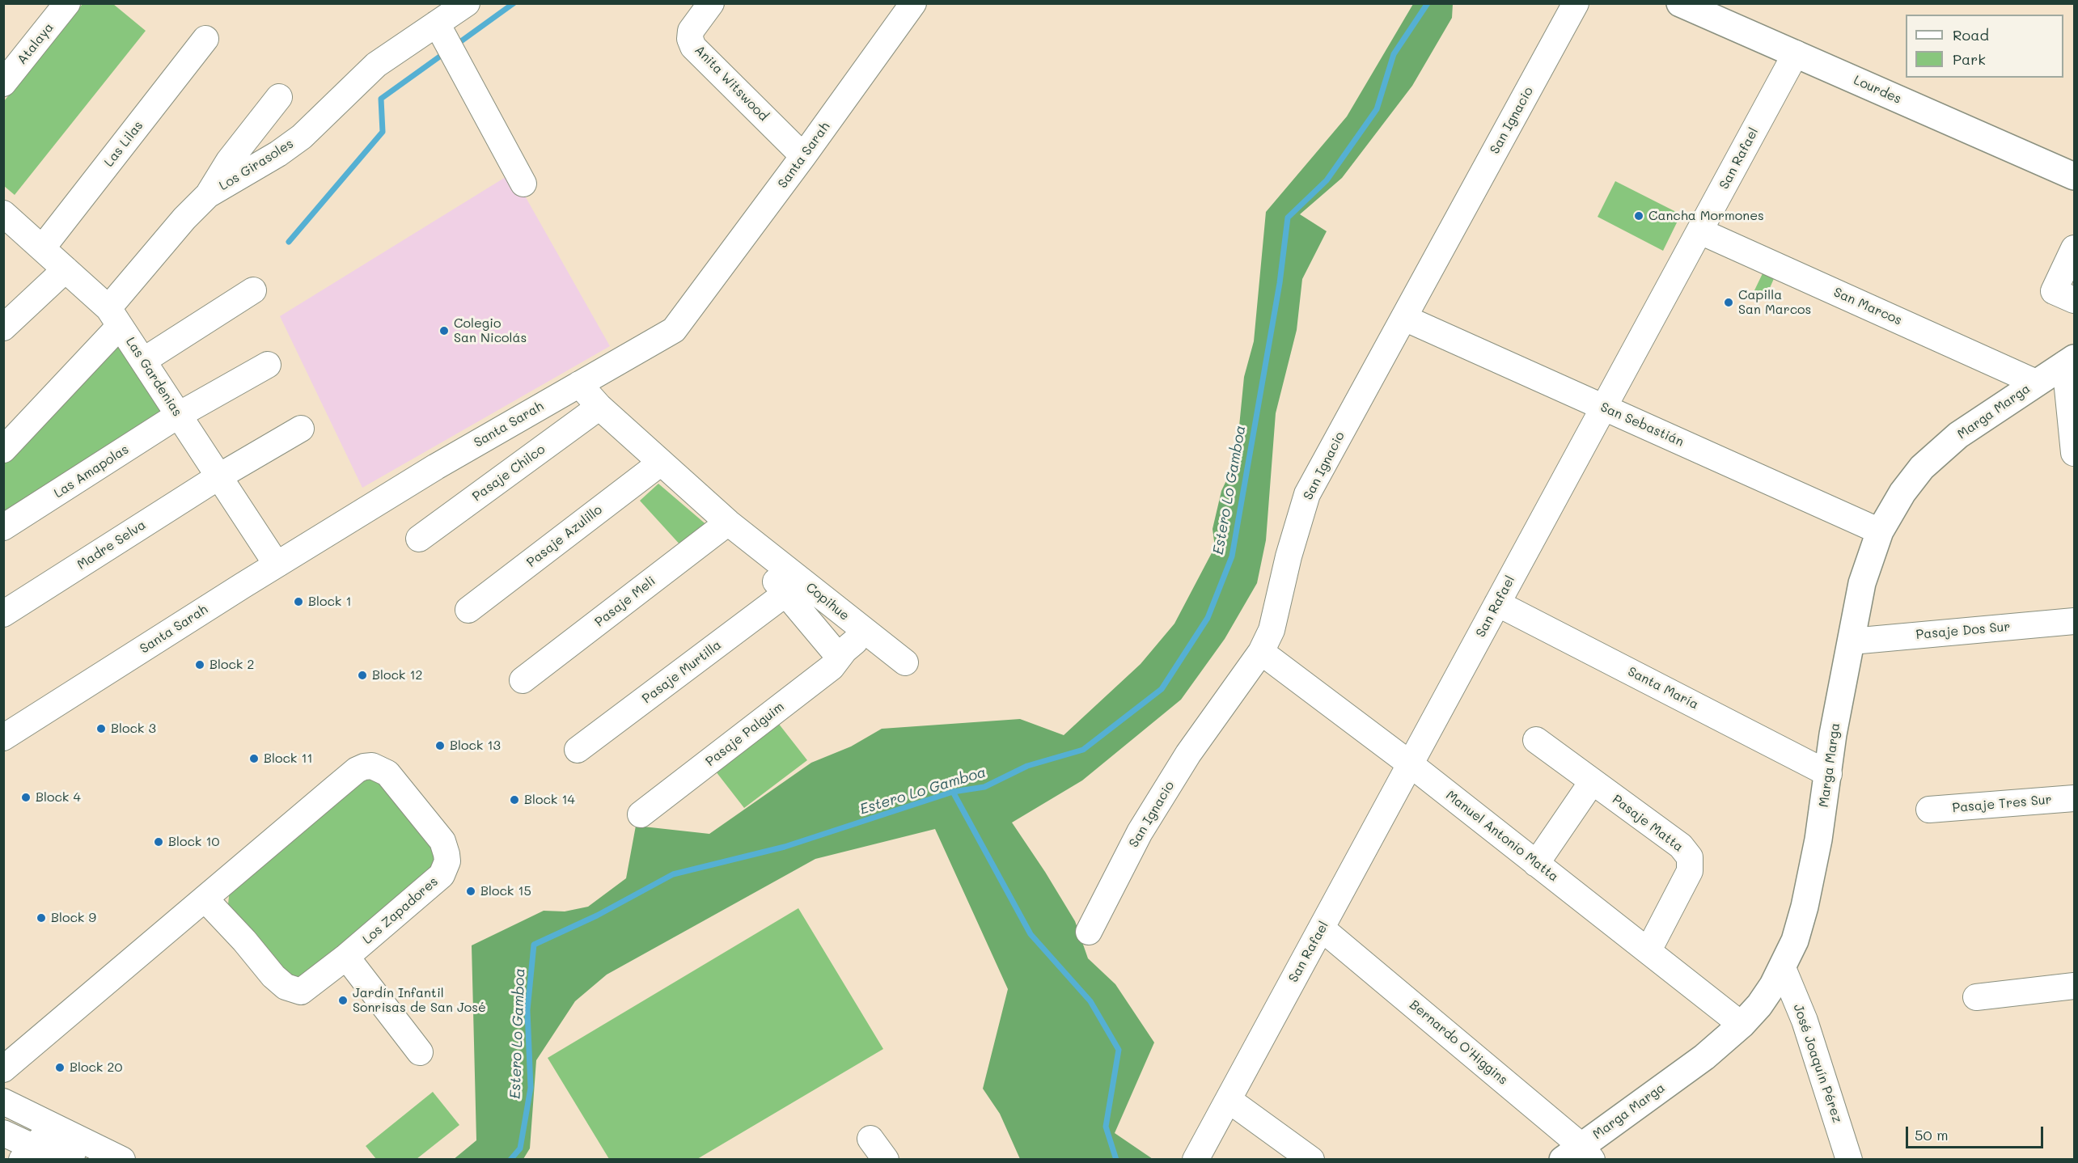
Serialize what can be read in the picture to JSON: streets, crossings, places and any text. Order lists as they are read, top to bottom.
{
  "streets": {
    "main road": ["Lourdes", "Marga Marga"],
    "street": [
      "Atalaya",
      "Anita Witswood",
      "San Ignacio",
      "Las Lilas",
      "Santa Sarah",
      "San Rafael",
      "Los Girasoles",
      "San Marcos",
      "Las Gardenias",
      "San Sebastián",
      "Las Amapolas",
      "Pasaje Chilco",
      "Pasaje Azulillo",
      "Madre Selva",
      "Pasaje Meli",
      "Copihue",
      "Pasaje Dos Sur",
      "Pasaje Murtilla",
      "Santa María",
      "Pasaje Palguim",
      "Pasaje Tres Sur",
      "Pasaje Matta",
      "Manuel Antonio Matta",
      "Los Zapadores",
      "Bernardo O'Higgins",
      "José Joaquín Pérez"
    ]
  },
  "crossings": [
    ["Anita Witswood", "Santa Sarah"],
    ["Lourdes", "San Rafael"],
    ["San Ignacio", "San Sebastián"],
    ["San Ignacio", "Manuel Antonio Matta"],
    ["Las Lilas", "Las Gardenias"],
    ["Santa Sarah", "Las Gardenias"],
    ["Santa Sarah", "Copihue"],
    ["San Rafael", "San Marcos"],
    ["San Rafael", "San Sebastián"],
    ["San Rafael", "Santa María"],
    ["San Rafael", "Manuel Antonio Matta"],
    ["San Rafael", "Bernardo O'Higgins"],
    ["Los Girasoles", "Las Gardenias"],
    ["San Marcos", "Marga Marga"],
    ["Las Gardenias", "Las Amapolas"],
    ["Las Gardenias", "Madre Selva"],
    ["Marga Marga", "San Sebastián"],
    ["Marga Marga", "Pasaje Dos Sur"],
    ["Marga Marga", "Santa María"],
    ["Marga Marga", "Manuel Antonio Matta"],
    ["Marga Marga", "Bernardo O'Higgins"],
    ["Marga Marga", "José Joaquín Pérez"],
    ["Pasaje Chilco", "Copihue"],
    ["Pasaje Azulillo", "Copihue"],
    ["Pasaje Meli", "Copihue"],
    ["Copihue", "Pasaje Murtilla"],
    ["Copihue", "Pasaje Palguim"],
    ["Pasaje Matta", "Manuel Antonio Matta"]
  ],
  "water": ["Estero Lo Gamboa"],
  "places": [
    "Cancha Mormones",
    "Capilla San Marcos",
    "Colegio San Nicolás",
    "Block 1",
    "Block 2",
    "Block 12",
    "Block 3",
    "Block 13",
    "Block 11",
    "Block 4",
    "Block 14",
    "Block 10",
    "Block 15",
    "Block 9",
    "Jardín Infantil Sonrisas de San José",
    "Block 20"
  ],
  "legend": ["Road", "Park"],
  "scale_bar": "50 m"
}
